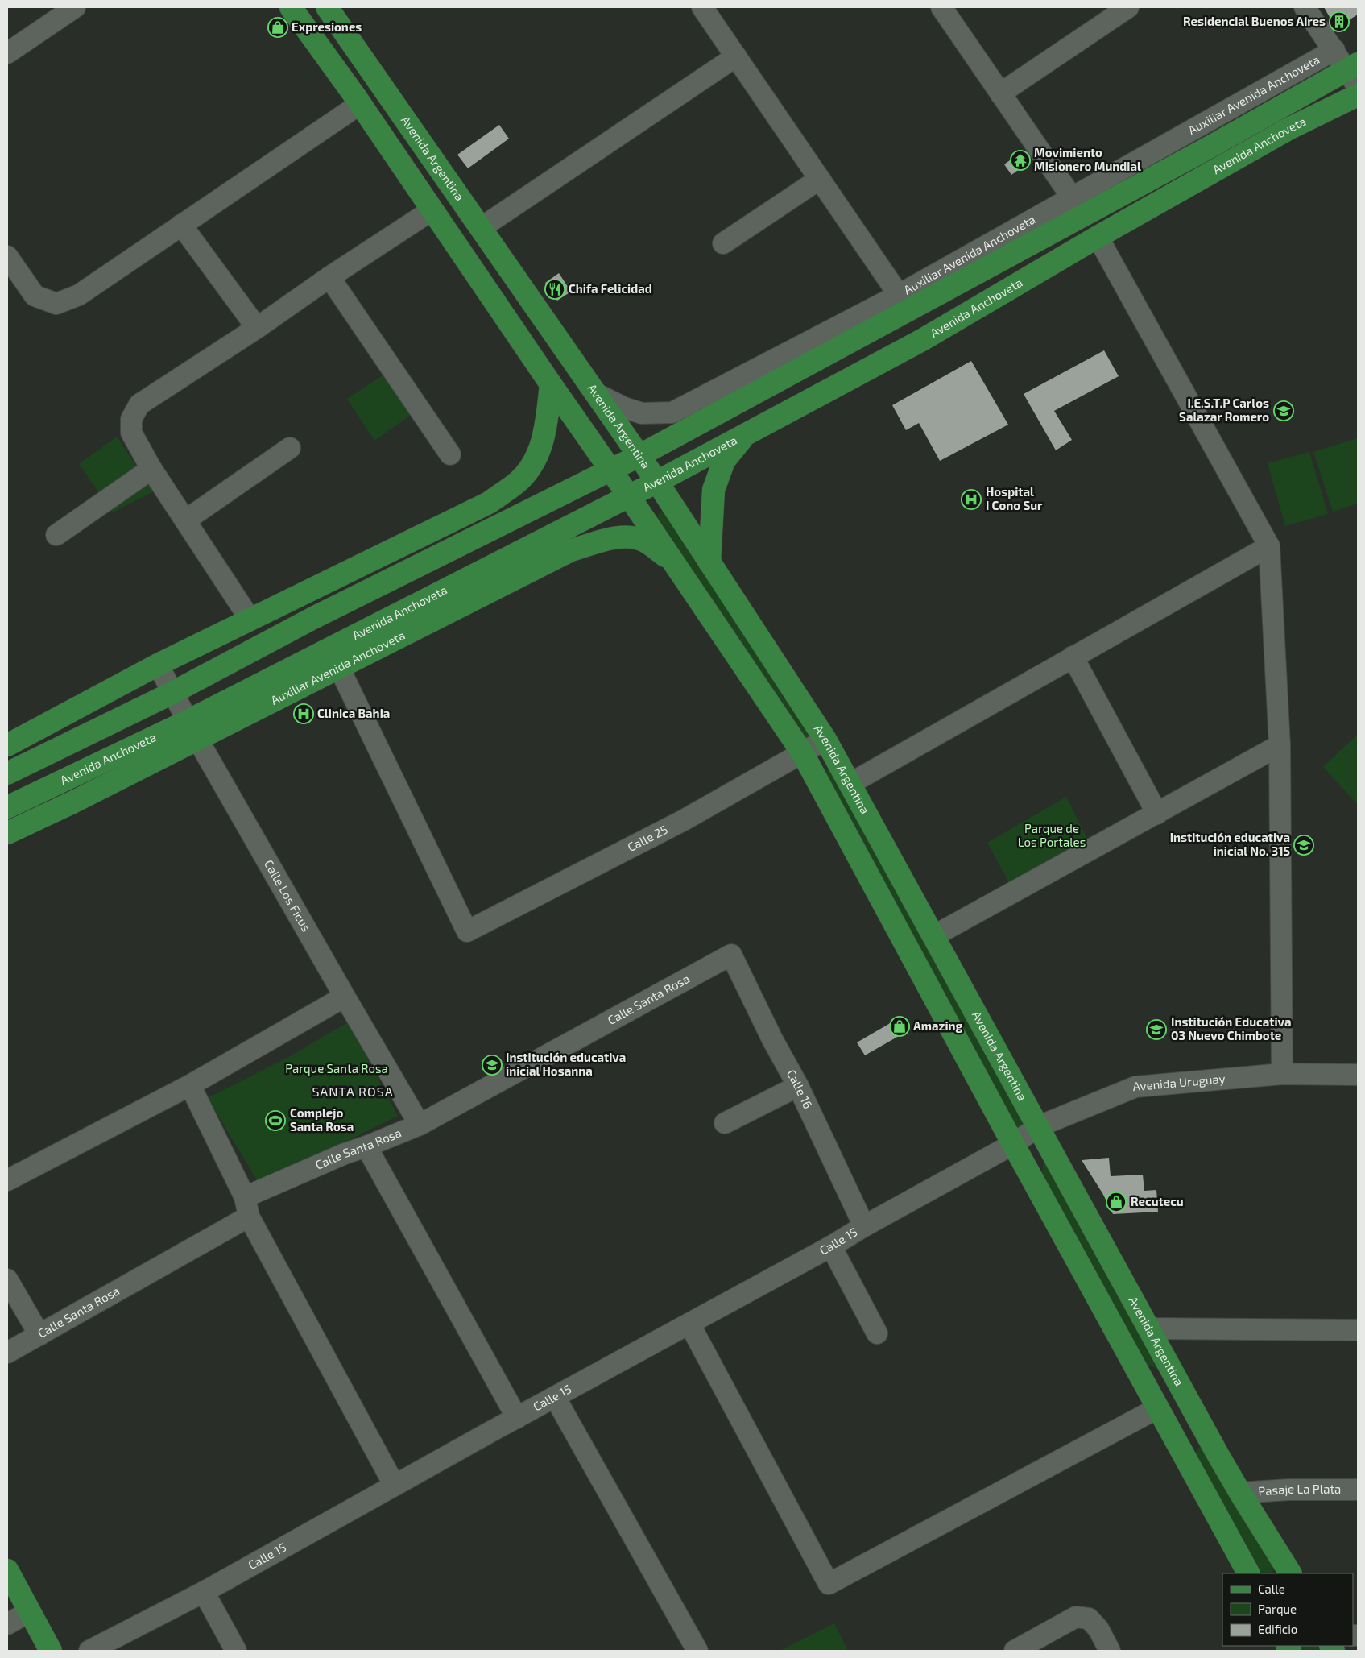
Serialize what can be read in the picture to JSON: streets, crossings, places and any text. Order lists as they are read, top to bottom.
{
  "streets": {
    "main road": ["Auxiliar Avenida Anchoveta", "Avenida Anchoveta", "Avenida Argentina"],
    "street": [
      "Calle 25",
      "Calle Los Ficus",
      "Calle Santa Rosa",
      "Avenida Uruguay",
      "Calle 16",
      "Calle 15",
      "Pasaje La Plata"
    ]
  },
  "crossings": [
    ["Auxiliar Avenida Anchoveta", "Avenida Anchoveta"],
    ["Auxiliar Avenida Anchoveta", "Avenida Argentina"],
    ["Auxiliar Avenida Anchoveta", "Calle 25"],
    ["Auxiliar Avenida Anchoveta", "Calle Los Ficus"],
    ["Avenida Anchoveta", "Avenida Argentina"],
    ["Avenida Anchoveta", "Calle Los Ficus"],
    ["Avenida Argentina", "Calle 25"],
    ["Avenida Argentina", "Avenida Uruguay"],
    ["Avenida Argentina", "Calle 15"],
    ["Avenida Argentina", "Pasaje La Plata"],
    ["Calle Los Ficus", "Calle Santa Rosa"],
    ["Calle Santa Rosa", "Calle 16"],
    ["Avenida Uruguay", "Calle 15"],
    ["Calle 16", "Calle 15"]
  ],
  "districts": ["SANTA ROSA"],
  "parks": ["Parque de Los Portales", "Parque Santa Rosa"],
  "places": {
    "building": ["Residencial Buenos Aires"],
    "shop": ["Expresiones", "Amazing", "Recutecu"],
    "temple": ["Movimiento Misionero Mundial"],
    "restaurant": ["Chifa Felicidad"],
    "school or university": [
      "I.E.S.T.P Carlos Salazar Romero",
      "Institución educativa inicial No. 315",
      "Institución Educativa 03 Nuevo Chimbote",
      "Institución educativa inicial Hosanna"
    ],
    "hospital": ["Hospital I Cono Sur", "Clinica Bahia"],
    "sports": ["Complejo Santa Rosa"]
  },
  "legend": ["Calle", "Parque", "Edificio"]
}
